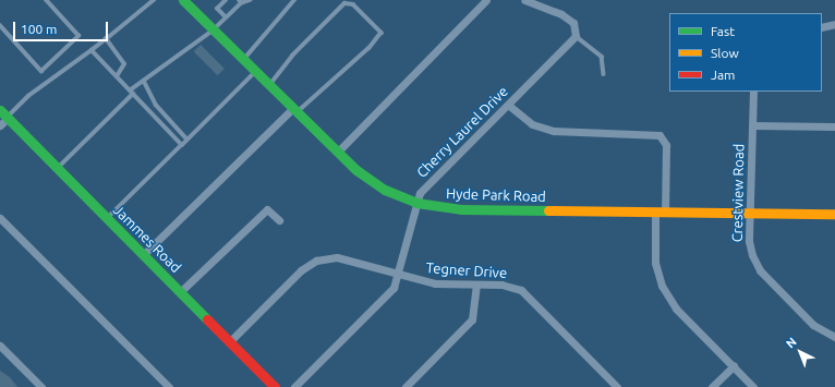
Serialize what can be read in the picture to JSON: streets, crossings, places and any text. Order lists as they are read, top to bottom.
{
  "streets": {
    "street": [
      "Cherry Laurel Drive",
      "Crestview Road",
      "Hyde Park Road",
      "Jammes Road",
      "Tegner Drive"
    ]
  },
  "crossings": [
    ["Cherry Laurel Drive", "Hyde Park Road"],
    ["Cherry Laurel Drive", "Tegner Drive"],
    ["Crestview Road", "Hyde Park Road"],
    ["Jammes Road", "Tegner Drive"]
  ],
  "legend": ["Fast", "Slow", "Jam"],
  "scale_bar": "100 m",
  "north": "top left"
}
